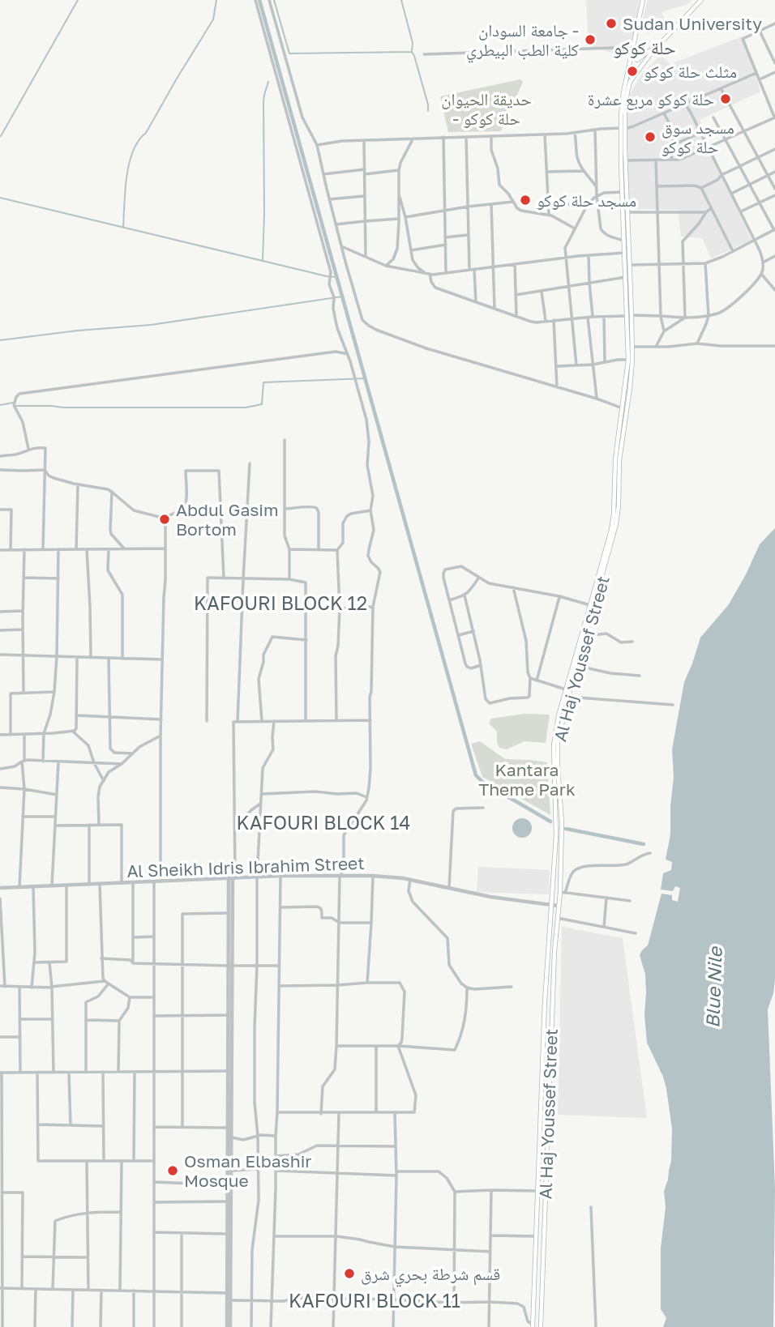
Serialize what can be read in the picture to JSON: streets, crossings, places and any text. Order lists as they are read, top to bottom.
{
  "streets": {
    "main road": ["Al Haj Youssef Street"],
    "street": ["Al Sheikh Idris Ibrahim Street"]
  },
  "crossings": [
    ["Al Haj Youssef Street", "Al Sheikh Idris Ibrahim Street"]
  ],
  "districts": [
    "حلة كوكو",
    "KAFOURI BLOCK 12",
    "KAFOURI BLOCK 14",
    "KAFOURI BLOCK 11"
  ],
  "water": ["Blue Nile"],
  "parks": ["حديقة الحيوان - حلة كوكو", "Kantara Theme Park"],
  "places": [
    "Sudan University",
    "جامعة السودان - كلية الطب البيطري",
    "مثلث حلة كوكو",
    "حلة كوكو مربع عشرة",
    "مسجد سوق حلة كوكو",
    "مسجد حلة كوكو",
    "Abdul Gasim Bortom",
    "Osman Elbashir Mosque",
    "قسم شرطة بحري شرق"
  ]
}
